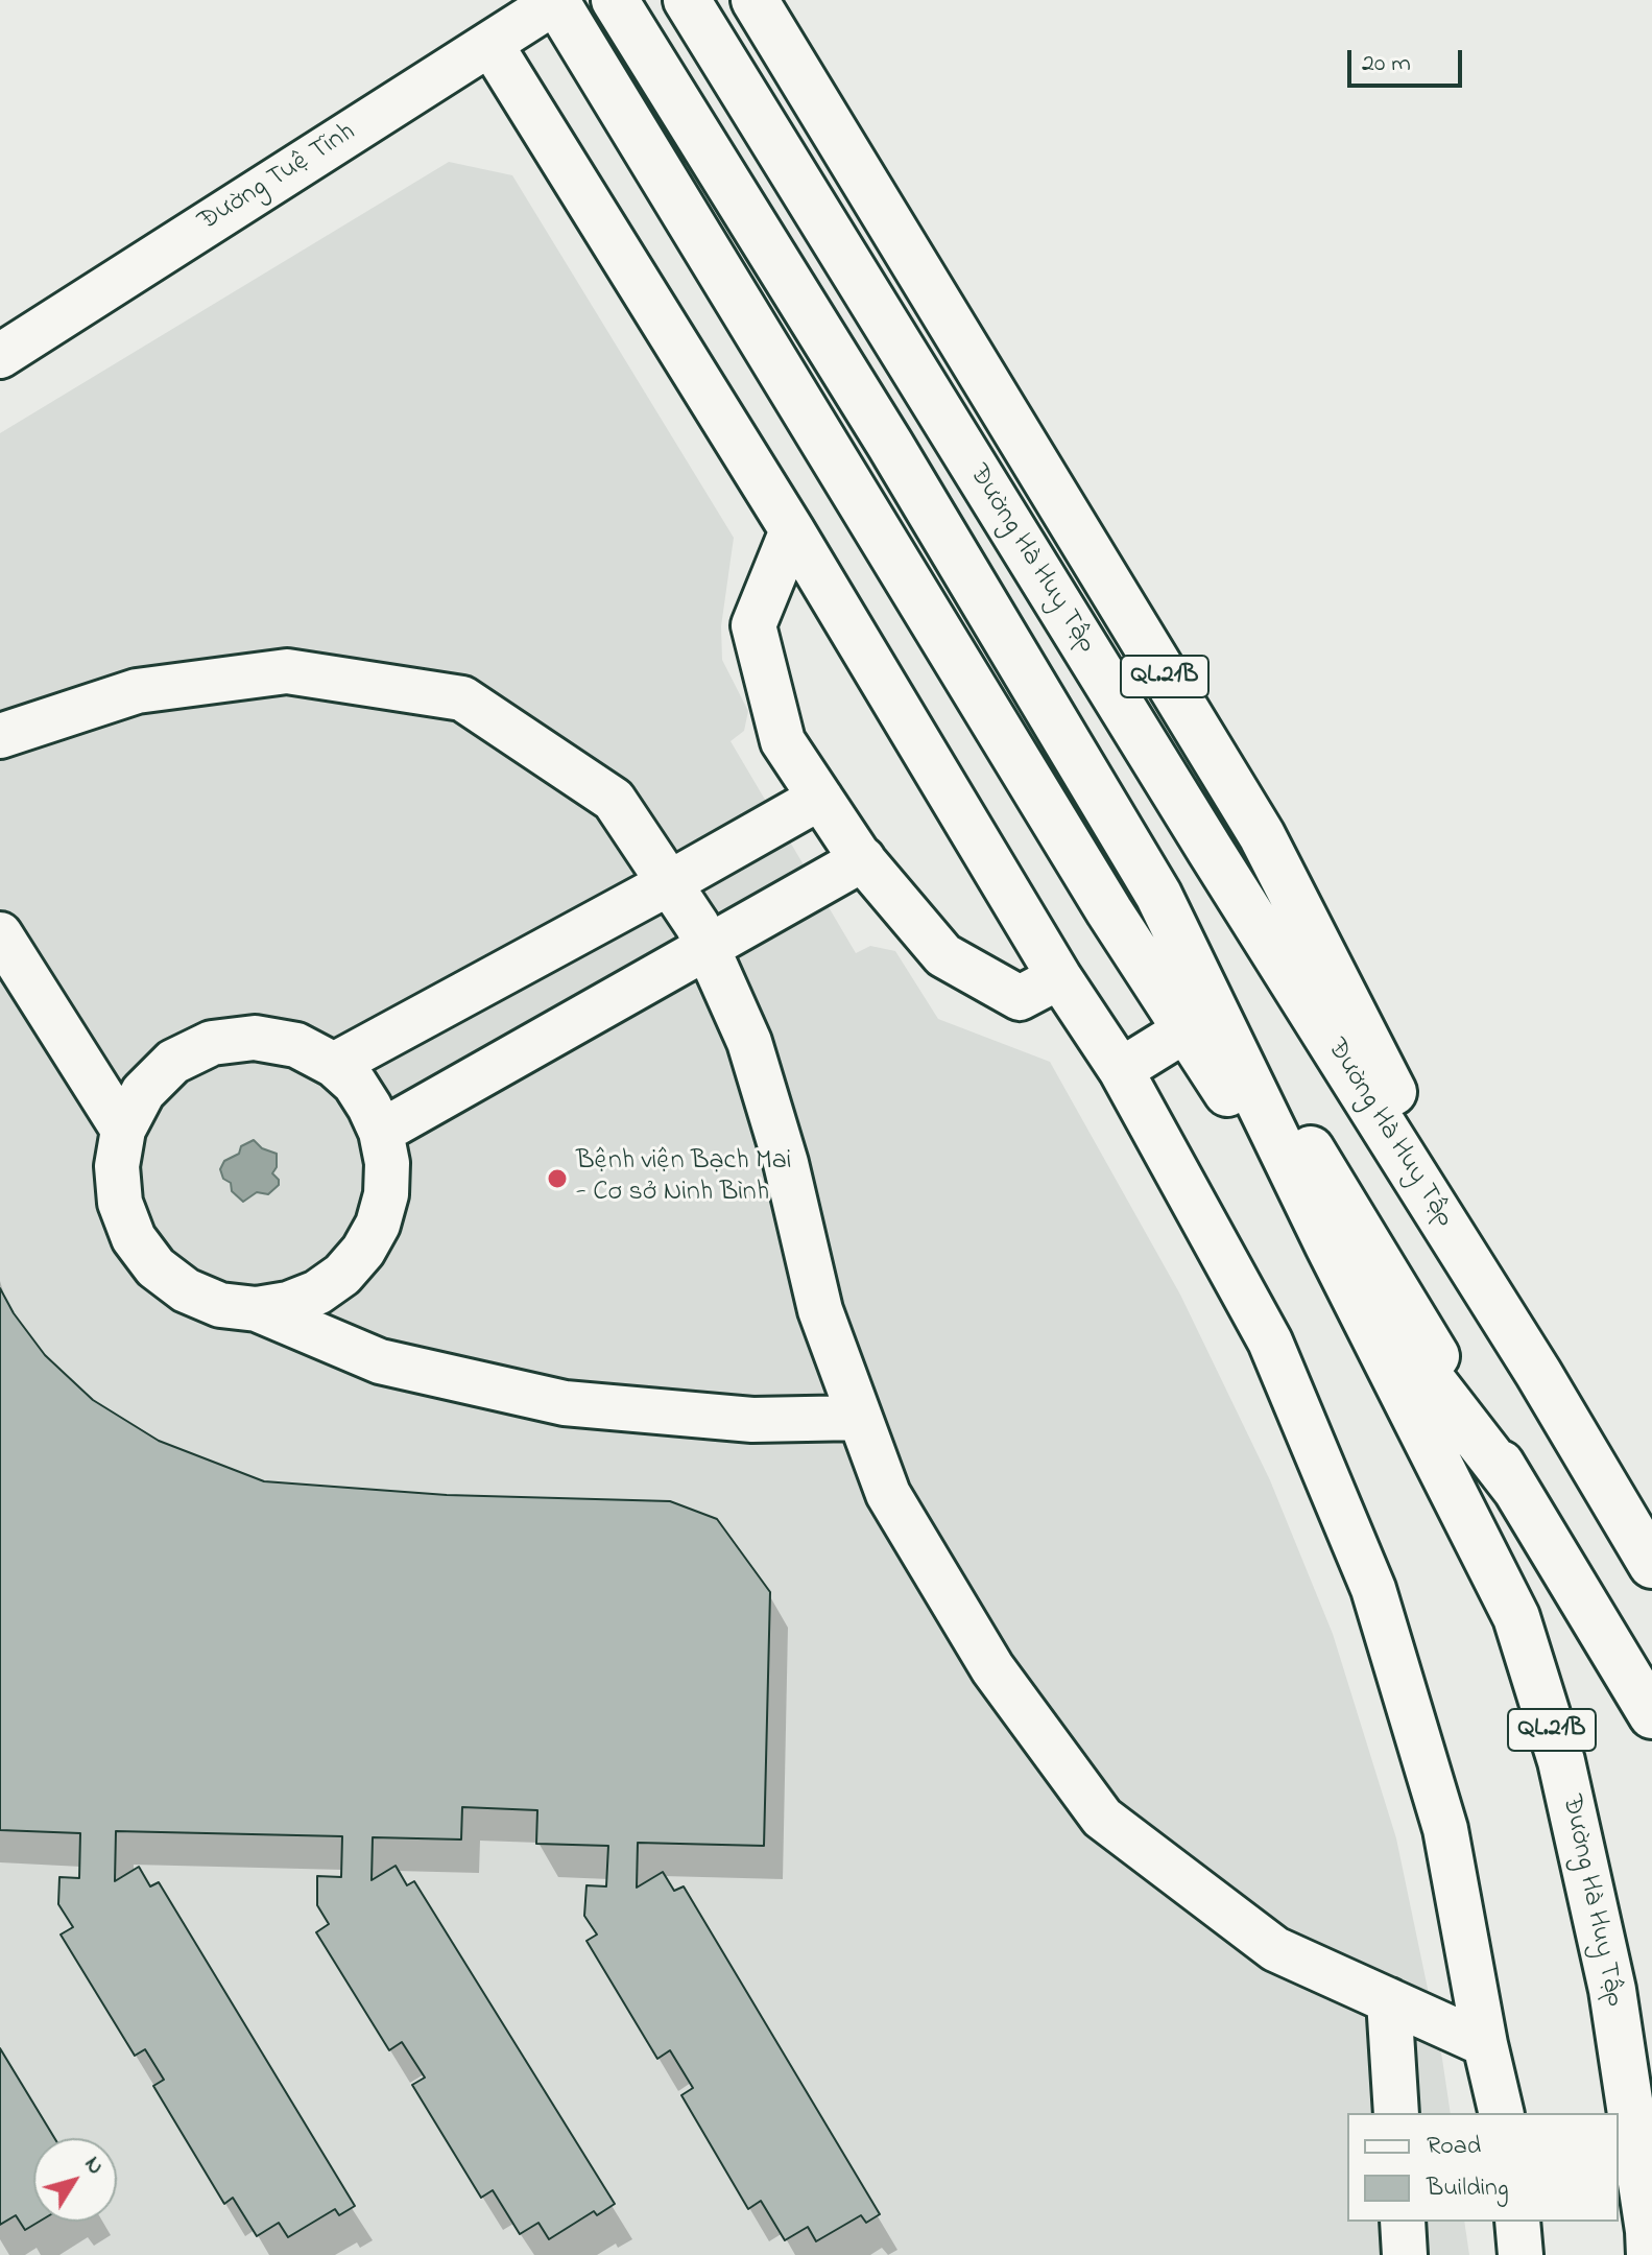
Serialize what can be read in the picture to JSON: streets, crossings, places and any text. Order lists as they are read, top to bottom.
{
  "streets": {
    "highway": ["Đường Hà Huy Tập", "QL.21B"],
    "street": ["Đường Tuệ Tĩnh"]
  },
  "crossings": [
    ["Đường Tuệ Tĩnh", "Đường Hà Huy Tập"]
  ],
  "places": ["Bệnh viện Bạch Mai - Cơ sở Ninh Bình"],
  "legend": ["Road", "Building"],
  "scale_bar": "20 m",
  "north": "top right"
}
